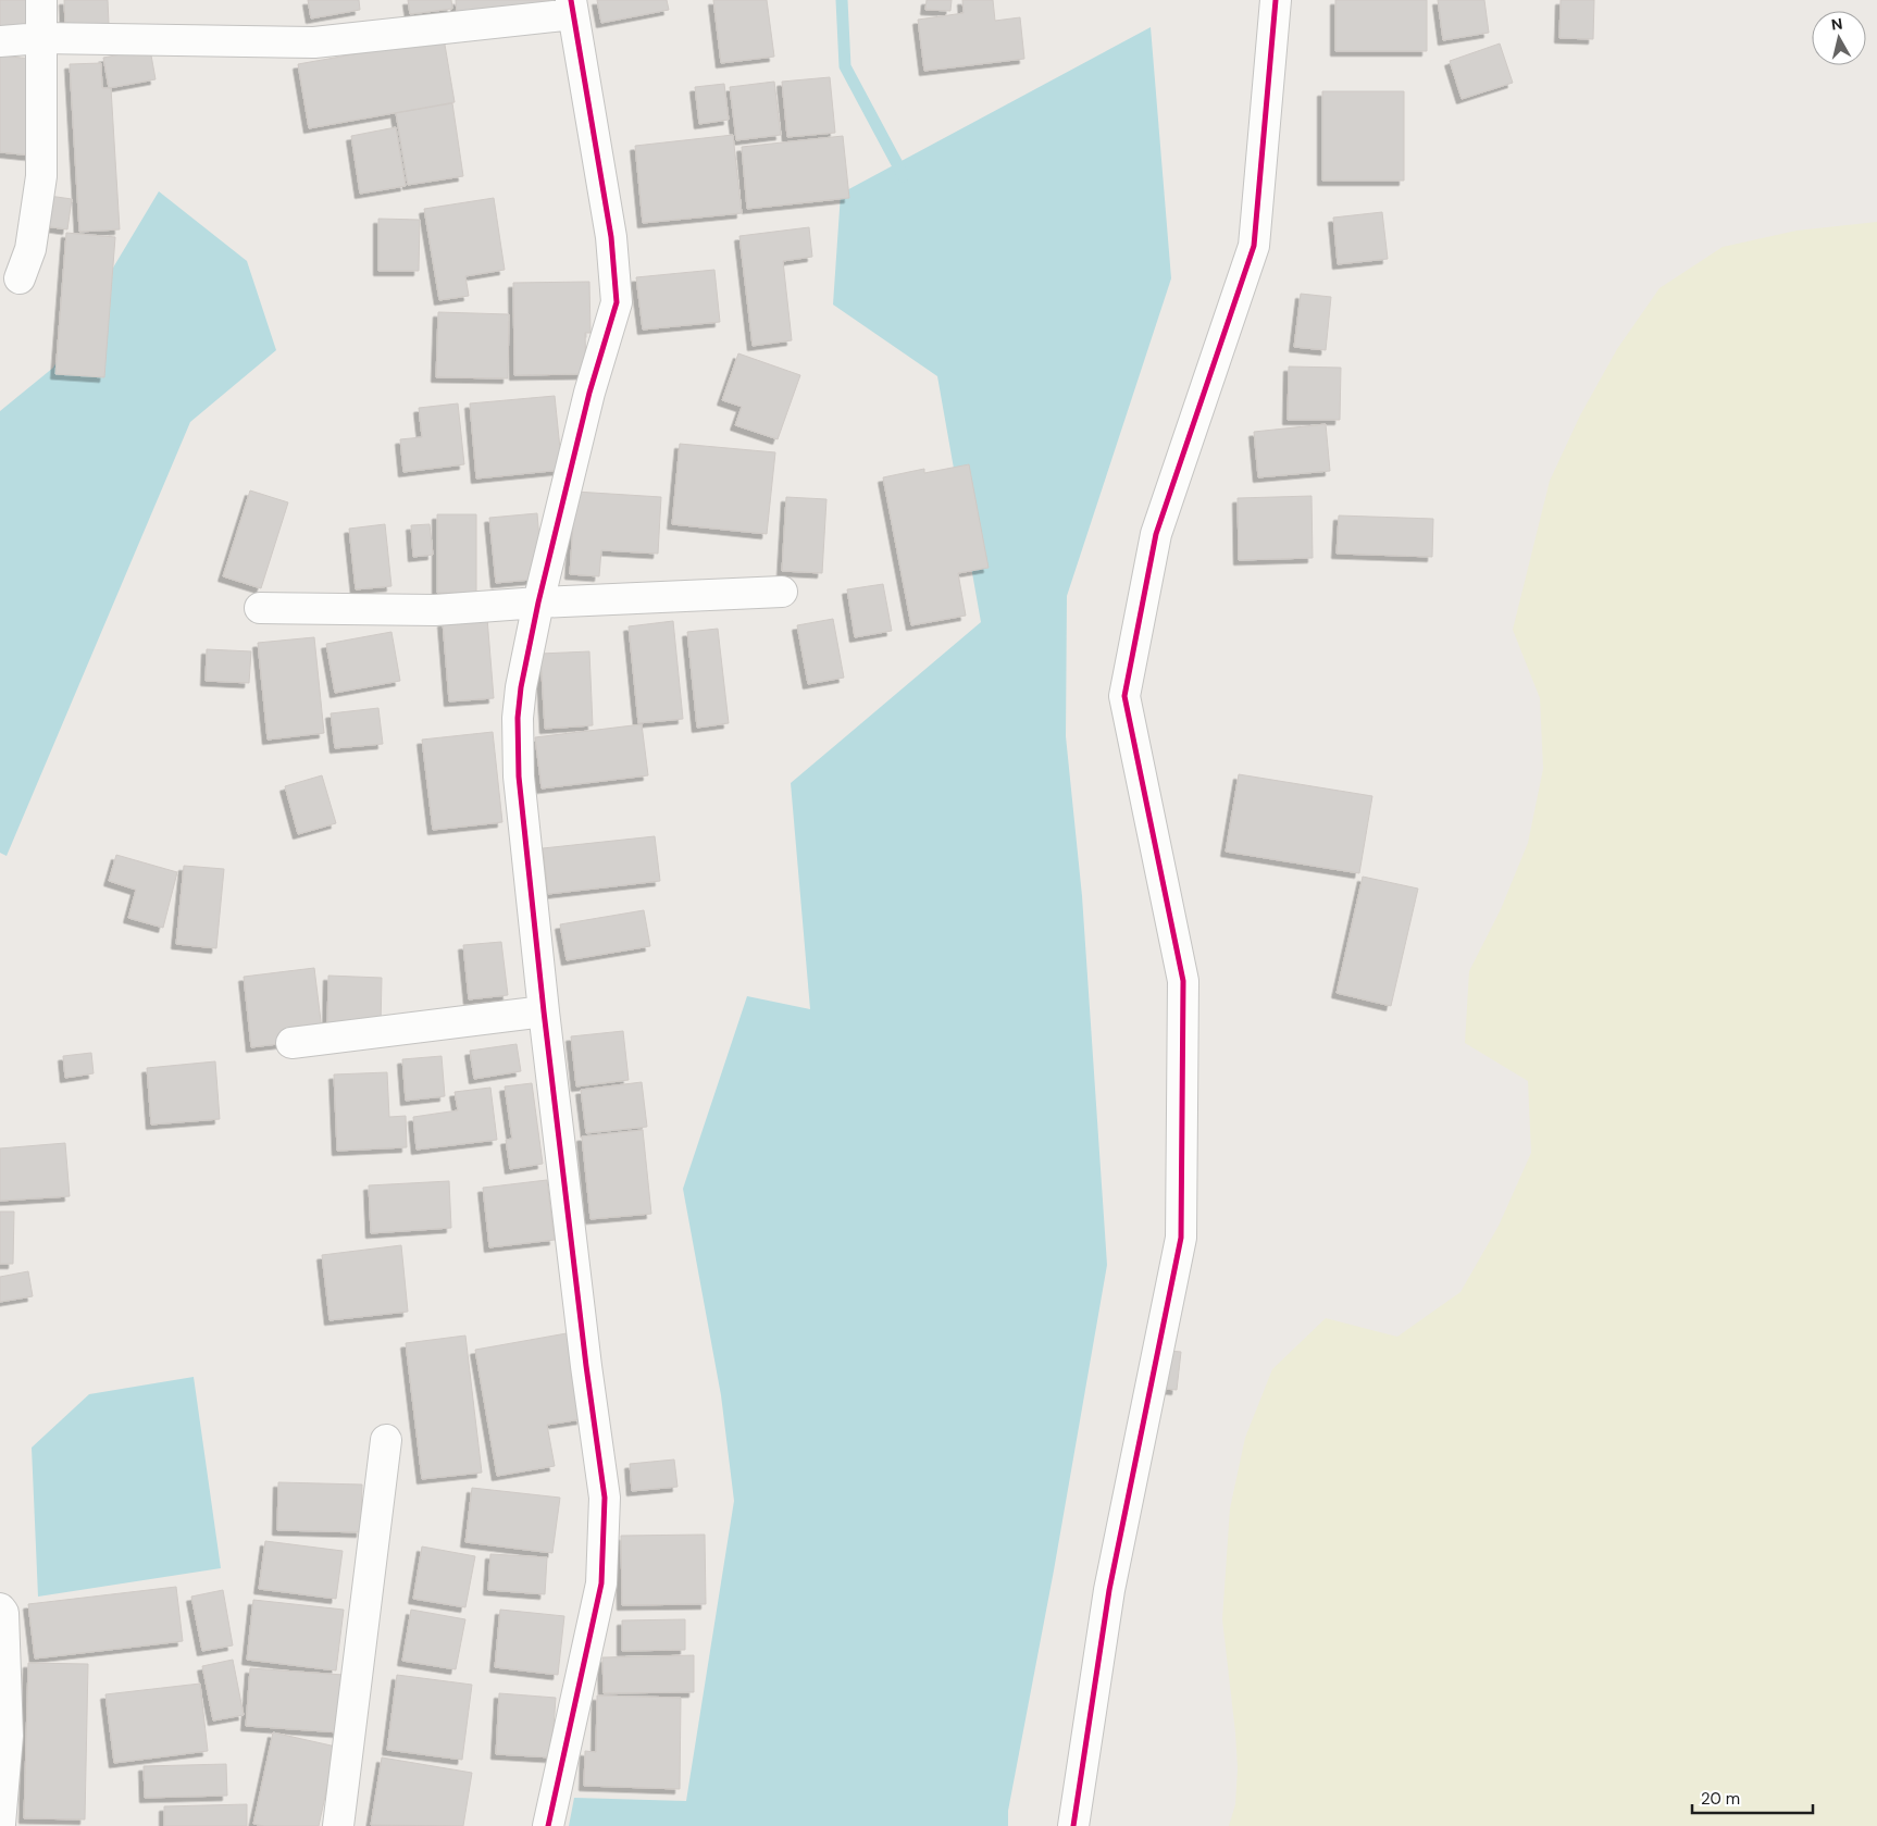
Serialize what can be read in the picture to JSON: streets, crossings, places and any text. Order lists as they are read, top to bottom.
{
  "scale_bar": "20 m",
  "north": "top"
}
